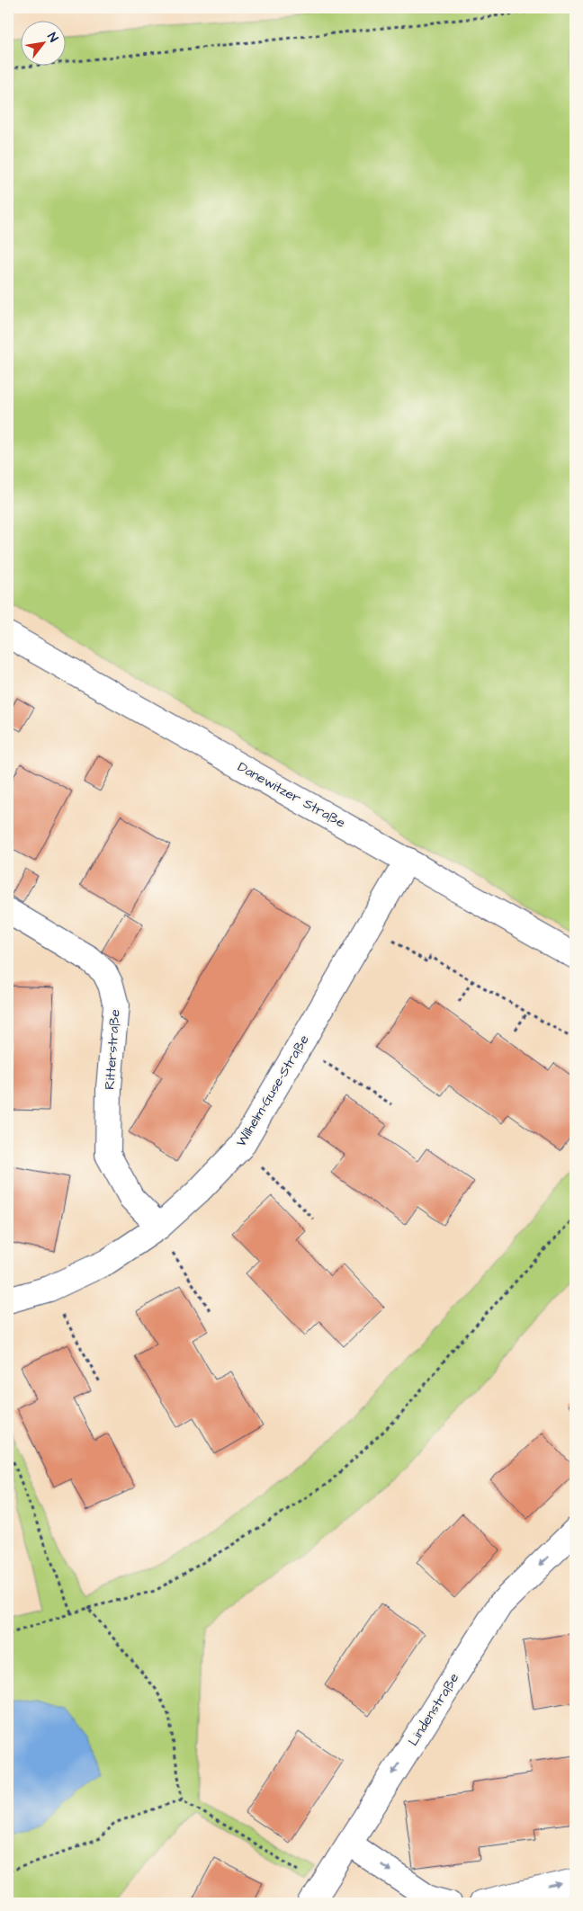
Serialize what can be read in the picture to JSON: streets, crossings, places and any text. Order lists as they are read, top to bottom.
{
  "streets": {
    "street": [
      "Danewitzer Straße",
      "Ritterstraße",
      "Wilhelm-Guse-Straße",
      "Lindenstraße"
    ]
  },
  "crossings": [
    ["Danewitzer Straße", "Wilhelm-Guse-Straße"],
    ["Ritterstraße", "Wilhelm-Guse-Straße"]
  ],
  "one_way": ["Lindenstraße"],
  "north": "top right"
}
